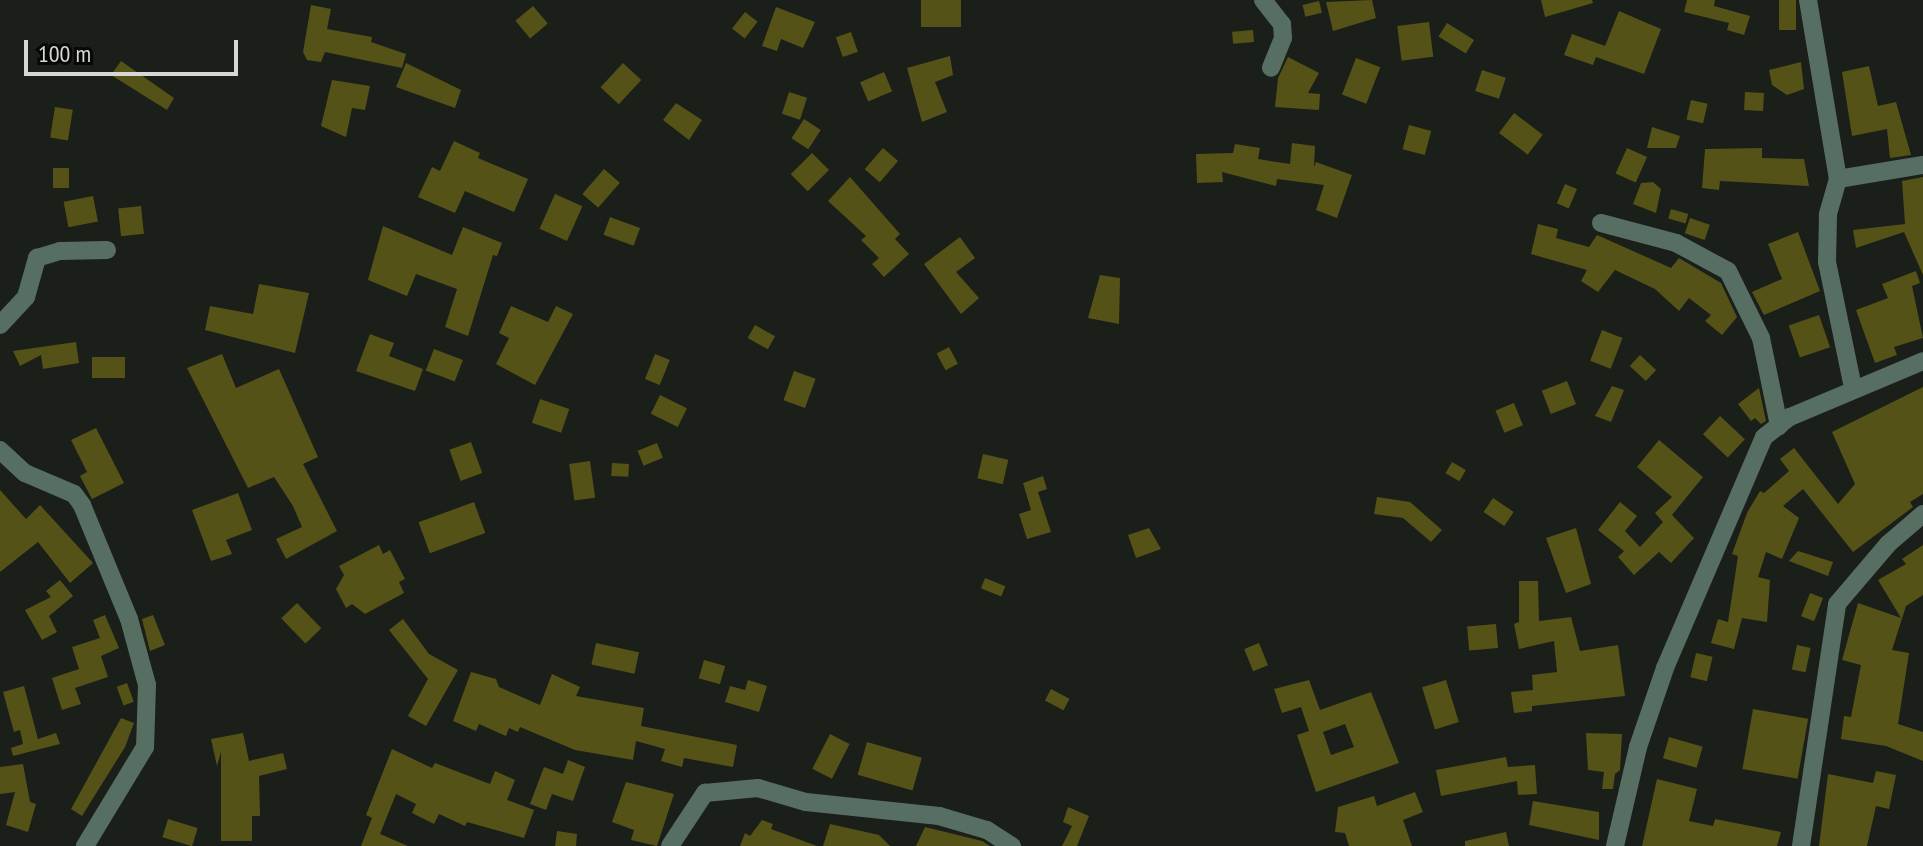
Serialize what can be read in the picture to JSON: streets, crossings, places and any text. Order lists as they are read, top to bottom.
{
  "scale_bar": "100 m"
}
